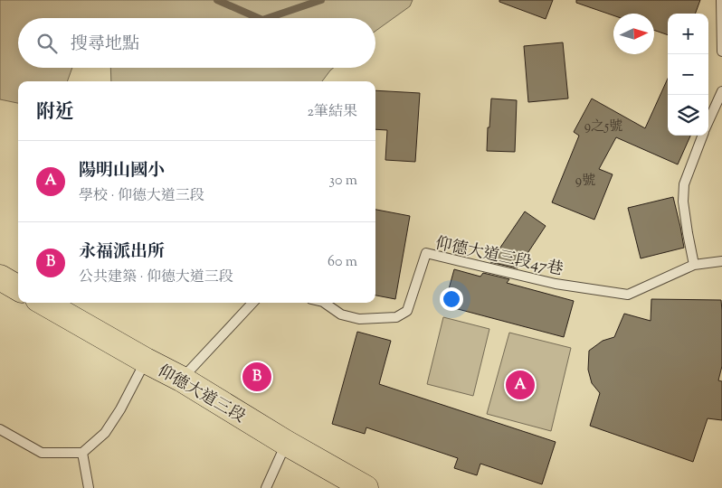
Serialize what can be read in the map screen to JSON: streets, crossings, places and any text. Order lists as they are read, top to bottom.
{
  "streets": {
    "main road": ["仰德大道三段"],
    "lane": ["仰德大道三段47巷"]
  },
  "house_numbers": ["9之5號", "9號"],
  "north": "right",
  "page": {
    "map_buttons": ["+", "−"],
    "search": "搜尋地點",
    "heading": ["附近", "2筆結果"],
    "list": [
      {
        "mark": "A",
        "name": "陽明山國小",
        "note": "學校 · 仰德大道三段",
        "value": "30 m"
      },
      {
        "mark": "B",
        "name": "永福派出所",
        "note": "公共建築 · 仰德大道三段",
        "value": "60 m"
      }
    ],
    "pins": ["B", "A"]
  }
}
